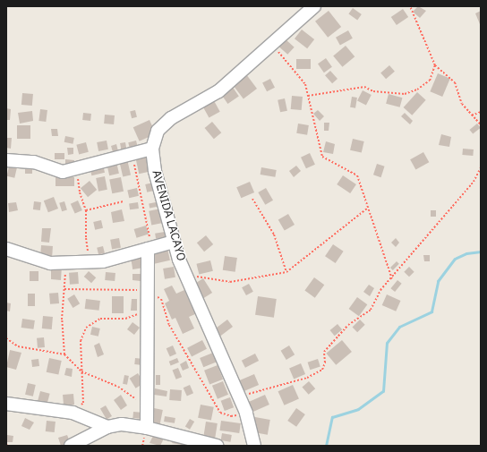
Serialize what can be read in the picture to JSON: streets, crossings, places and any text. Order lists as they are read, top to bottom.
{
  "streets": {
    "street": ["AVENIDA LACAYO"]
  }
}
